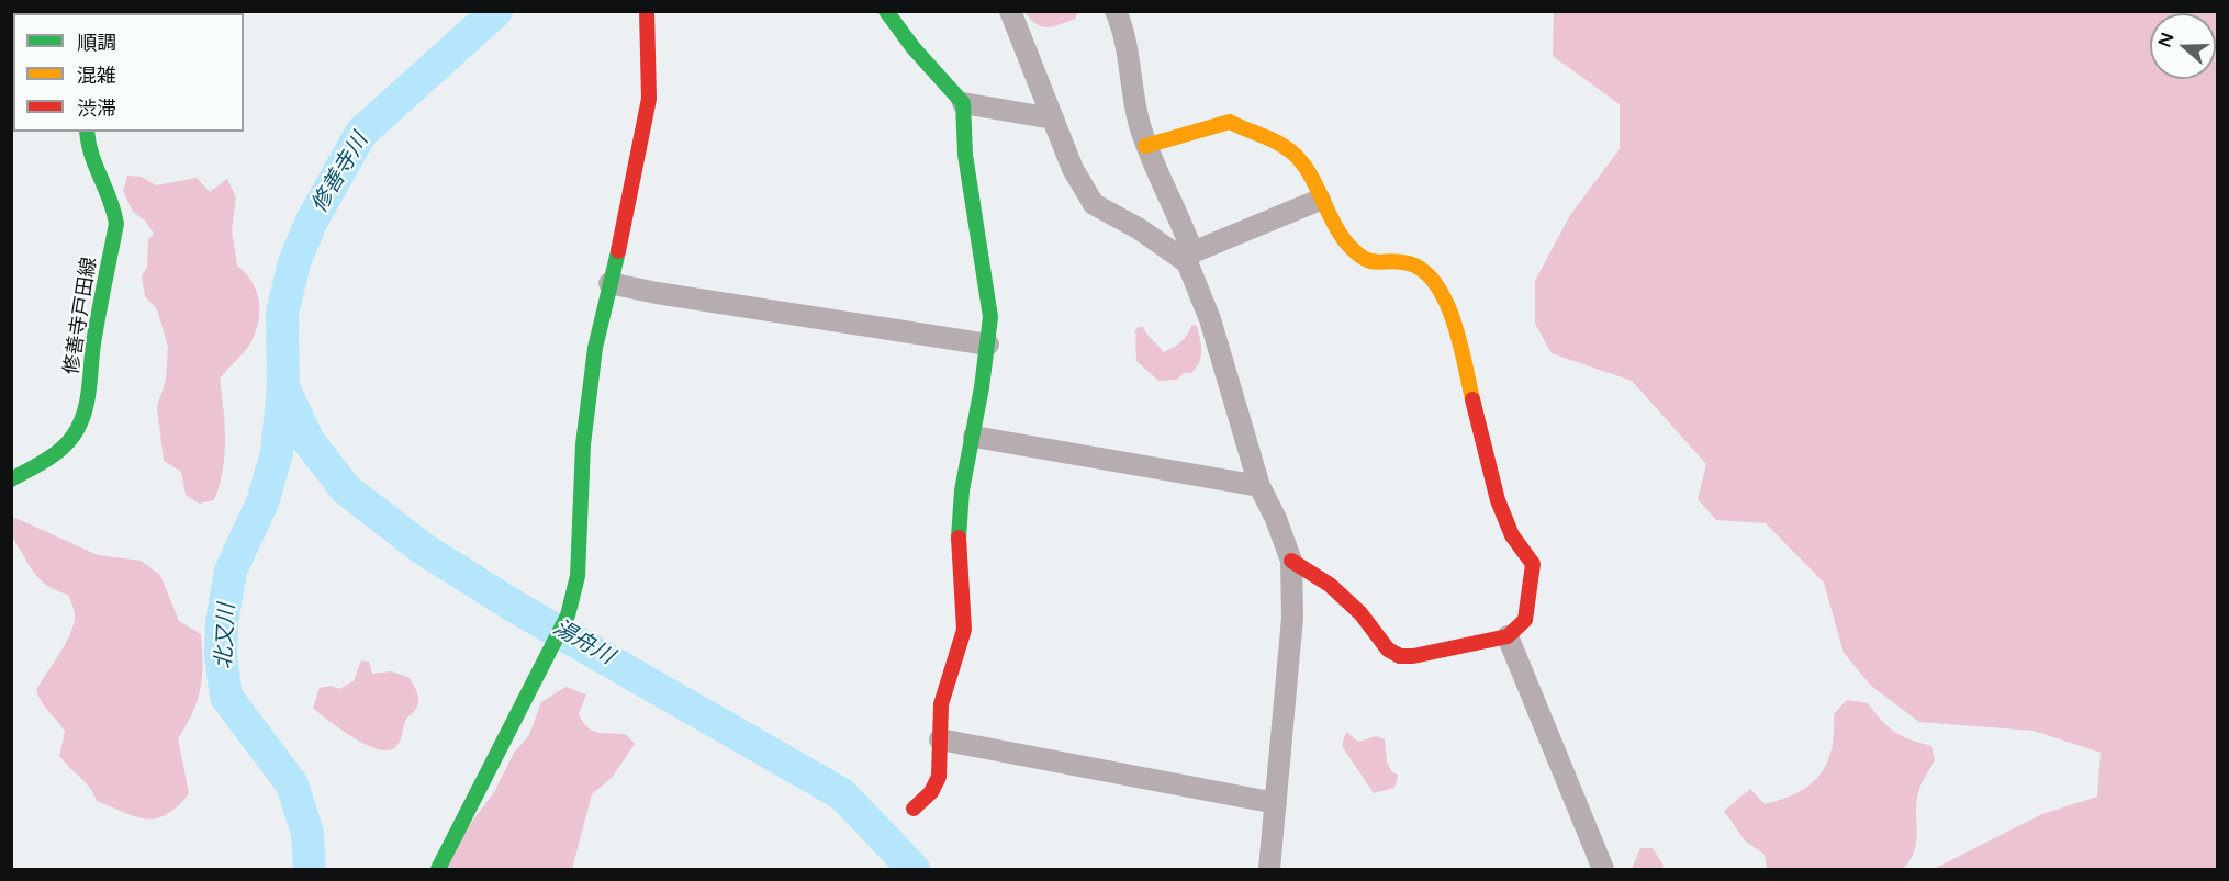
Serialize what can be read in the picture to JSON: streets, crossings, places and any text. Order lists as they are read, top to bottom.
{
  "streets": {
    "street": ["修善寺戸田線"]
  },
  "water": ["修善寺川", "北又川", "湯舟川"],
  "legend": ["順調", "混雑", "渋滞"],
  "north": "left"
}
